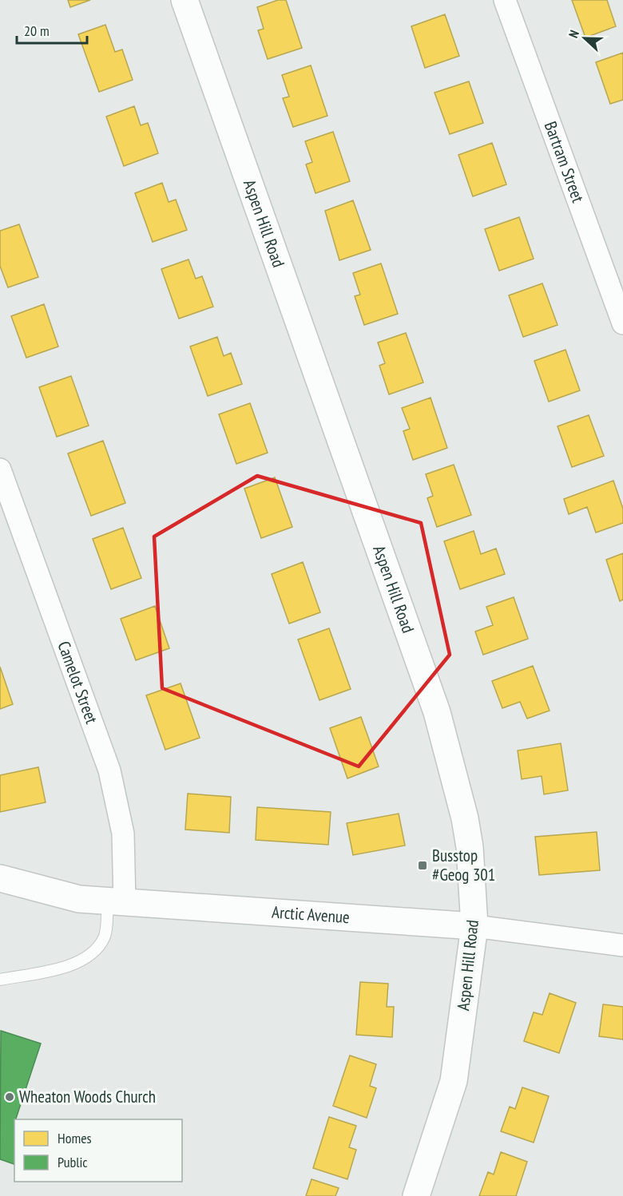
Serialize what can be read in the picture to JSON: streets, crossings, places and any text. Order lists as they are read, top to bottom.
{
  "streets": {
    "street": [
      "Bartram Street",
      "Aspen Hill Road",
      "Camelot Street",
      "Arctic Avenue"
    ]
  },
  "crossings": [
    ["Aspen Hill Road", "Arctic Avenue"],
    ["Camelot Street", "Arctic Avenue"]
  ],
  "places": {
    "transit": ["Busstop #Geog 301"],
    "other": ["Wheaton Woods Church"]
  },
  "legend": ["Homes", "Public"],
  "scale_bar": "20 m",
  "north": "left"
}
